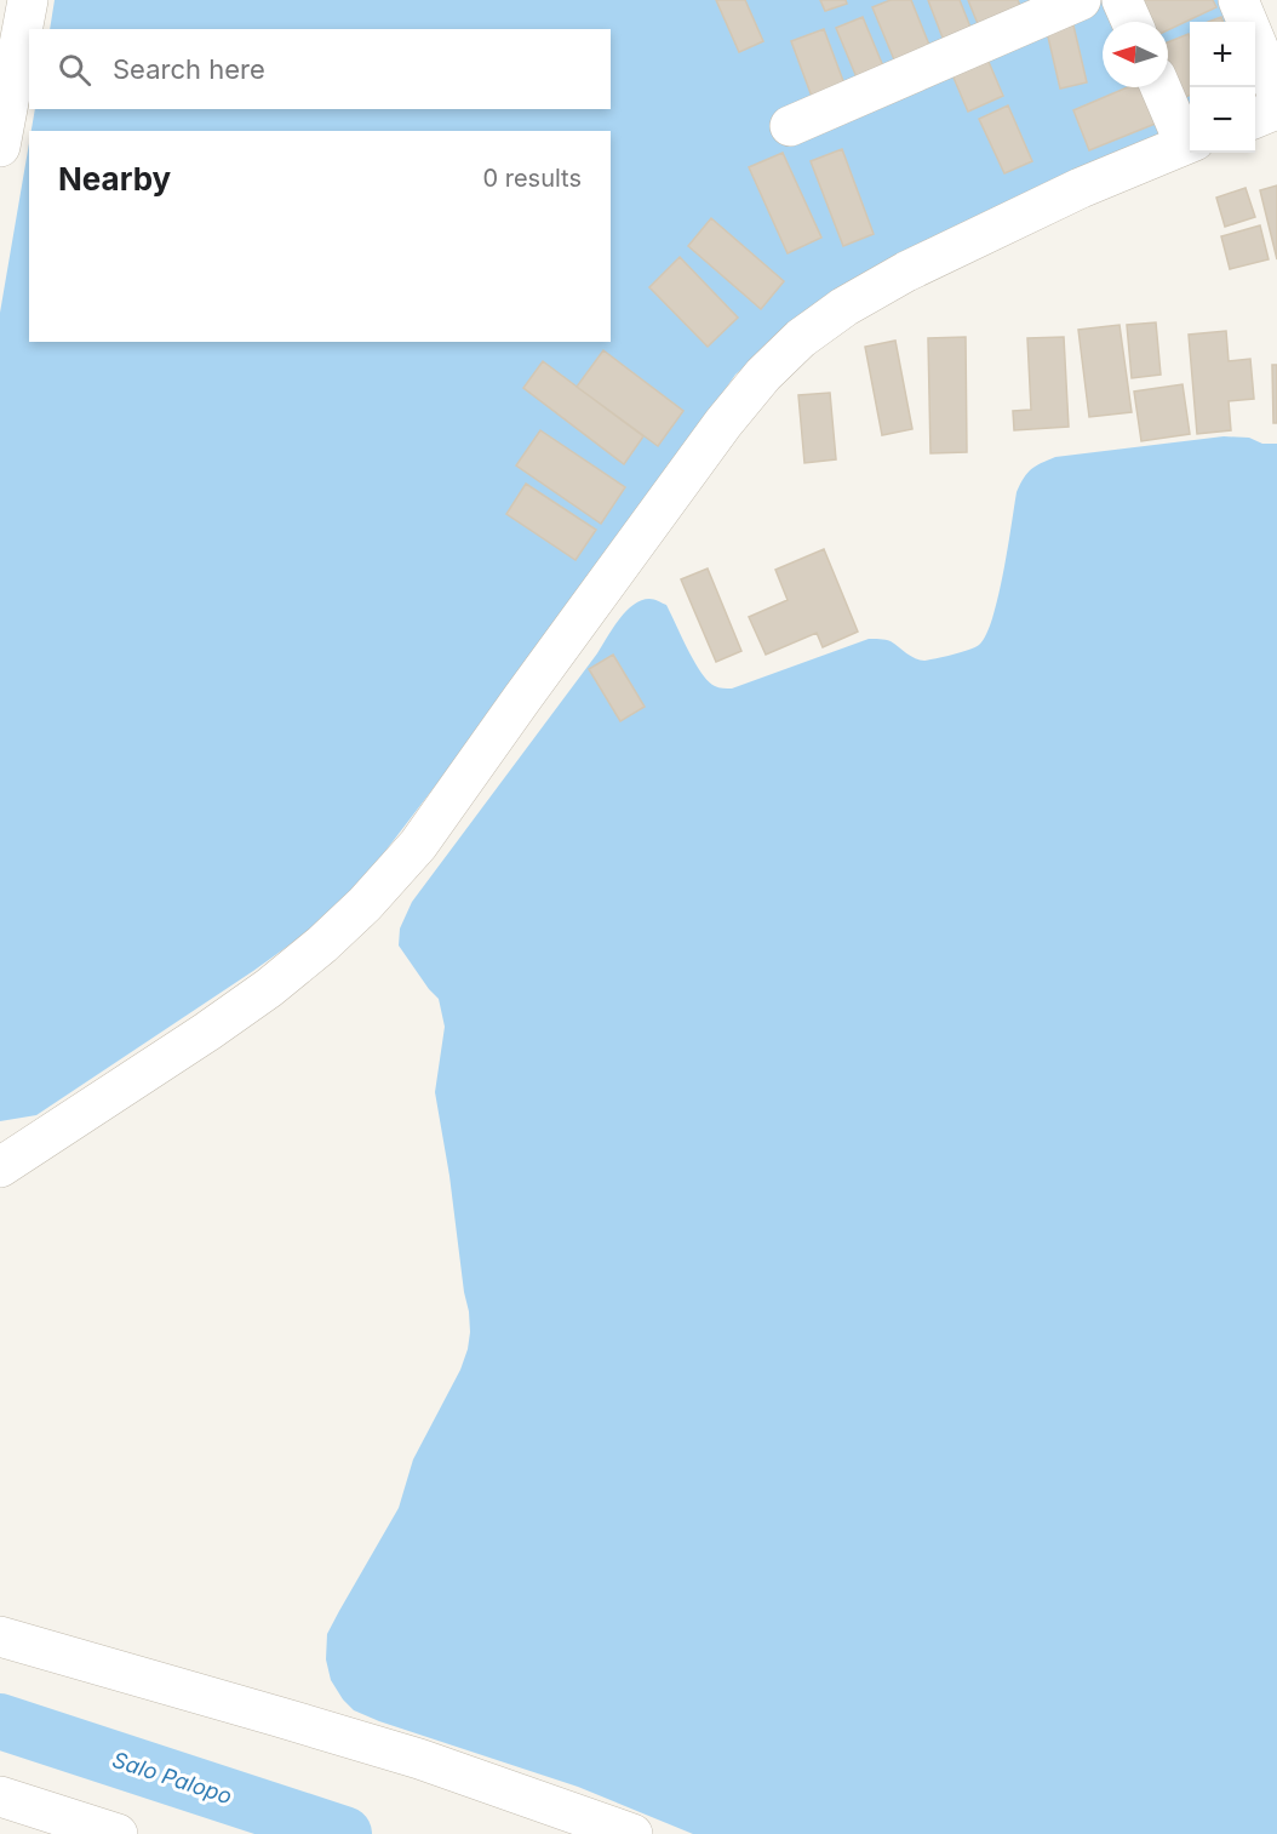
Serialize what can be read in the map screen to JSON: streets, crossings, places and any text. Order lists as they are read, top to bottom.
{
  "water": ["Salo Palopo"],
  "north": "left",
  "page": {
    "map_buttons": ["+", "−"],
    "search": "Search here",
    "heading": ["Nearby", "0 results"]
  }
}
